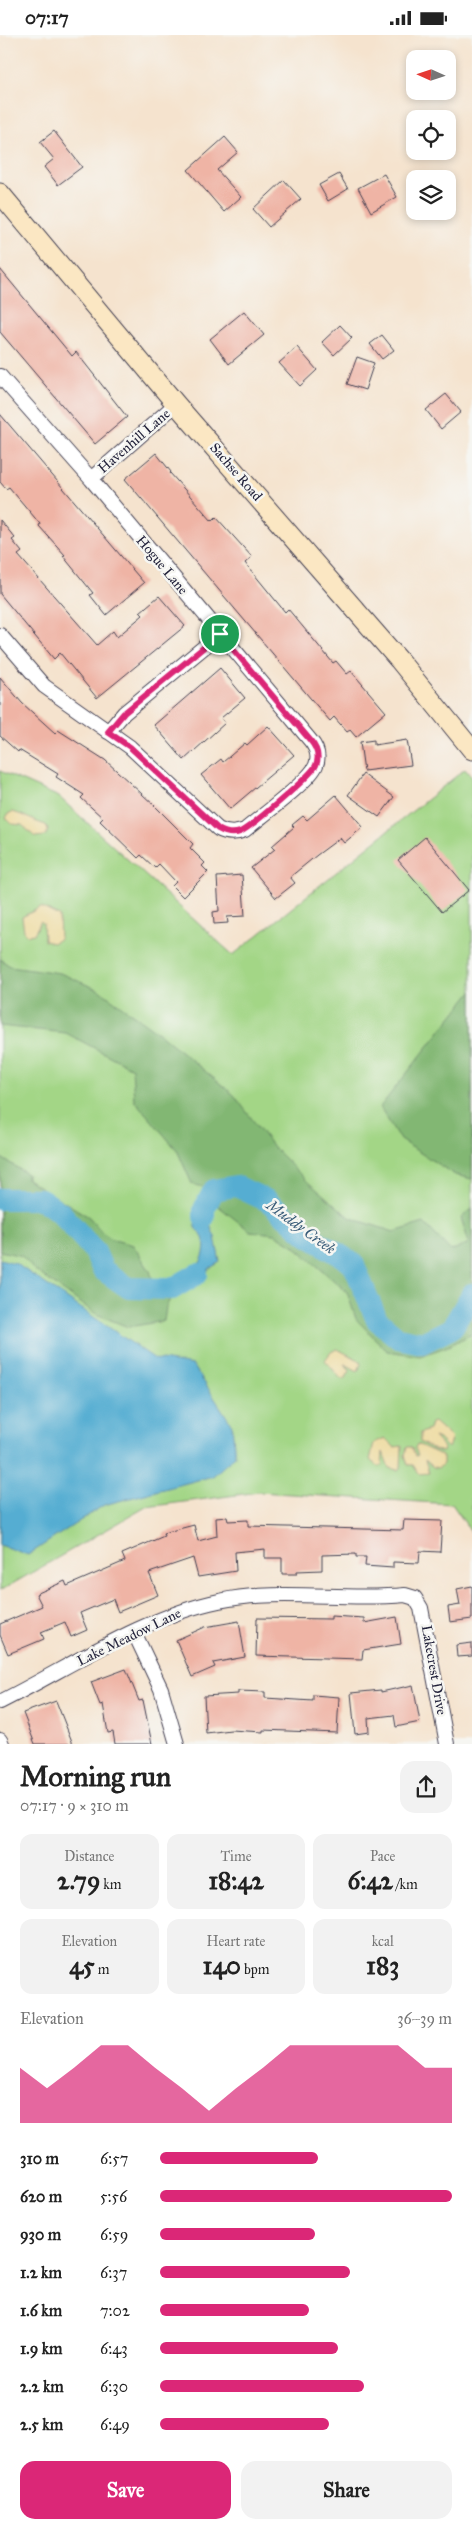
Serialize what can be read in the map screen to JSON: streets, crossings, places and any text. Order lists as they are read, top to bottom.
{
  "streets": {
    "main road": ["Sachse Road"],
    "street": [
      "Havenhill Lane",
      "Hogue Lane",
      "Lake Meadow Lane",
      "Lakecrest Drive"
    ]
  },
  "crossings": [
    ["Havenhill Lane", "Sachse Road"],
    ["Havenhill Lane", "Hogue Lane"],
    ["Lake Meadow Lane", "Lakecrest Drive"]
  ],
  "water": ["Muddy Creek"],
  "north": "left",
  "page": {
    "status": "07:17",
    "heading": ["Morning run", "07:17 · 9 × 310 m"],
    "stats": [
      ["Distance", "2.79 km"],
      ["Time", "18:42"],
      ["Pace", "6:42 /km"],
      ["Elevation", "45 m"],
      ["Heart rate", "140 bpm"],
      ["kcal", "183"]
    ],
    "chart": ["Elevation", "36–39 m"],
    "list": [
      {
        "name": "310 m",
        "note": "6:57"
      },
      {
        "name": "620 m",
        "note": "5:56"
      },
      {
        "name": "930 m",
        "note": "6:59"
      },
      {
        "name": "1.2 km",
        "note": "6:37"
      },
      {
        "name": "1.6 km",
        "note": "7:02"
      },
      {
        "name": "1.9 km",
        "note": "6:43"
      },
      {
        "name": "2.2 km",
        "note": "6:30"
      },
      {
        "name": "2.5 km",
        "note": "6:49"
      }
    ],
    "buttons": ["Save", "Share"]
  }
}
